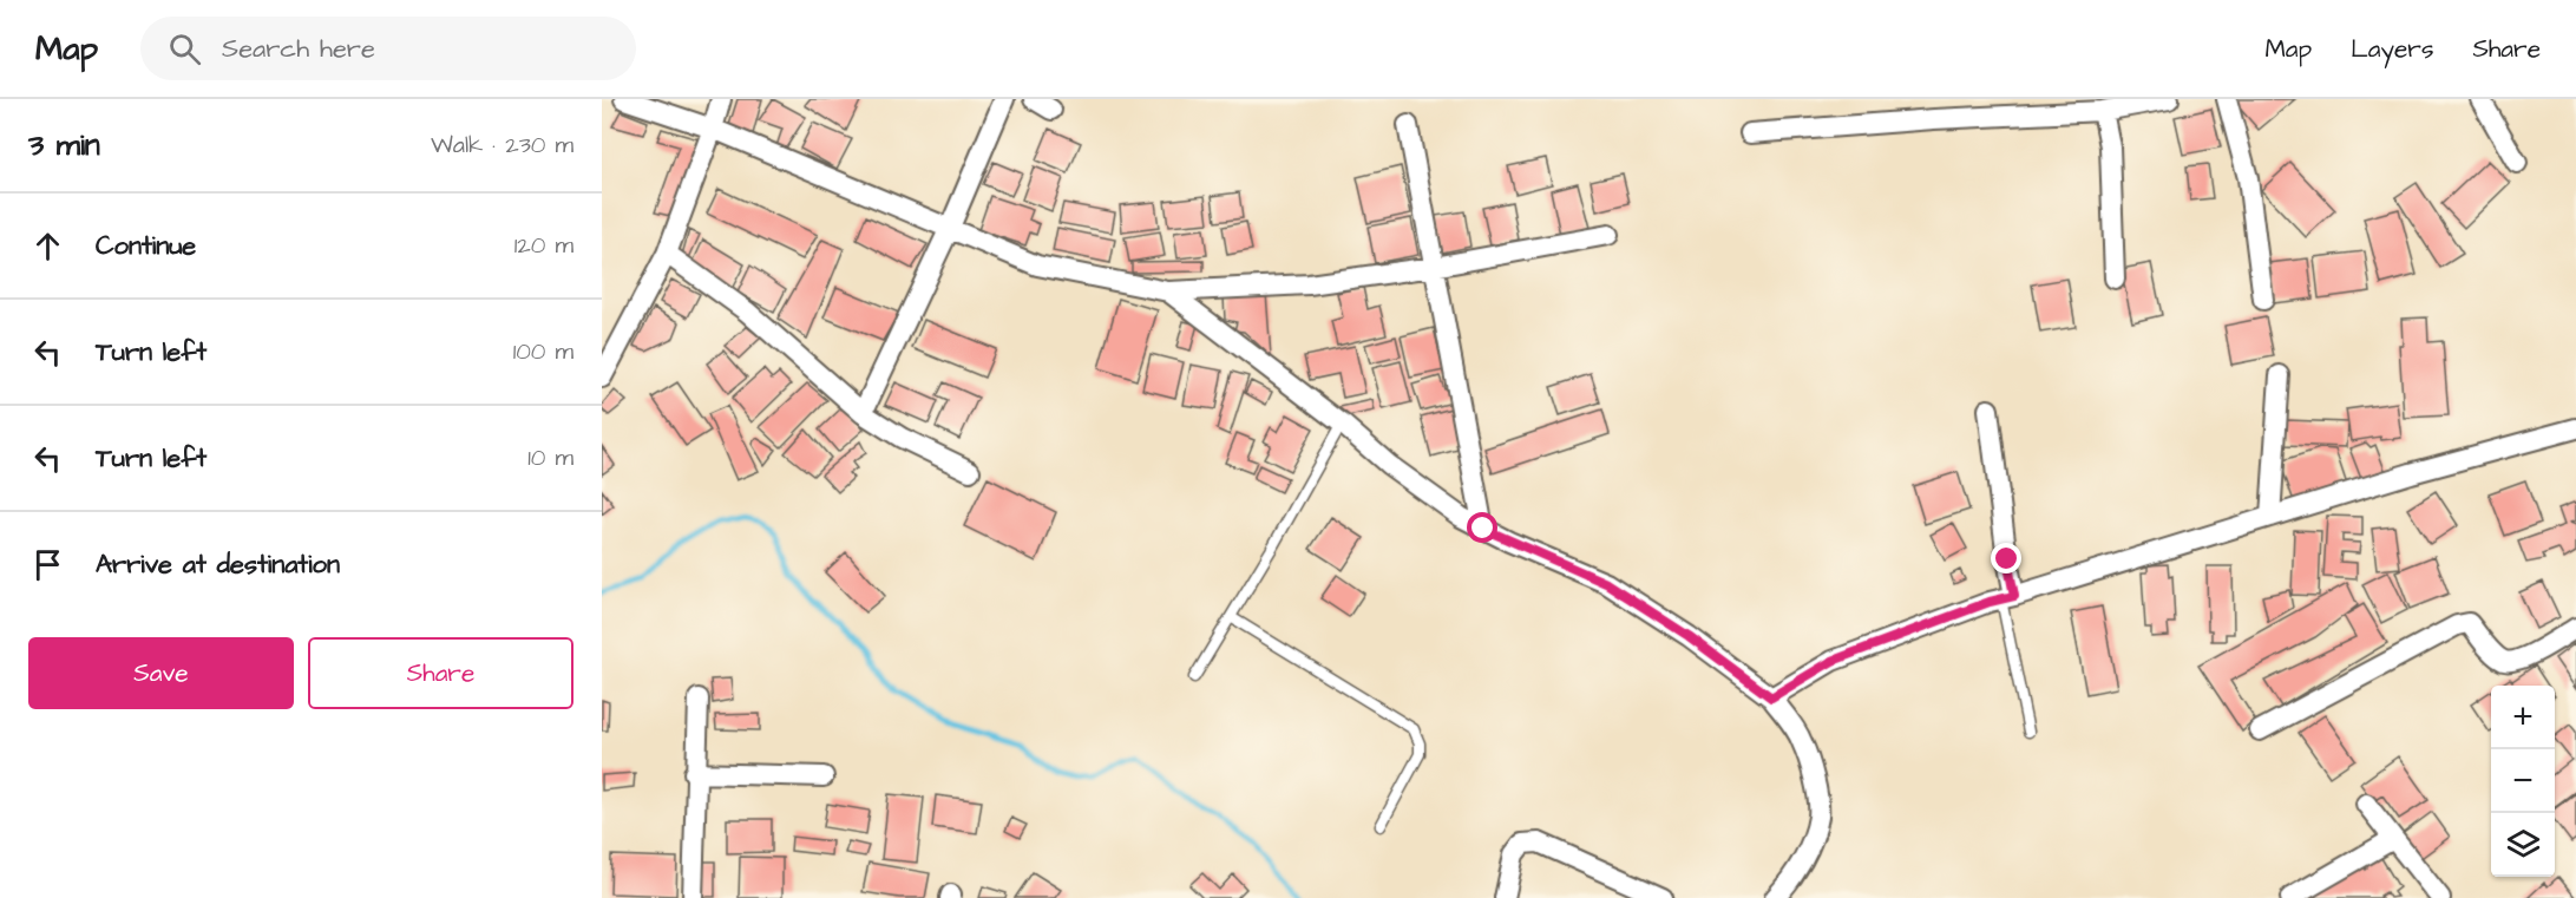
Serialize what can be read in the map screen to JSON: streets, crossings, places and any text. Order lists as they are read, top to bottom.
{
  "page": {
    "header": "Map",
    "search": "Search here",
    "nav": ["Map", "Layers", "Share"],
    "heading": ["3 min", "Walk · 230 m"],
    "list": [
      ["Continue", "120 m"],
      ["Turn left", "100 m"],
      ["Turn left", "10 m"],
      "Arrive at destination"
    ],
    "buttons": ["Save", "Share"],
    "map_buttons": ["+", "−"]
  }
}
